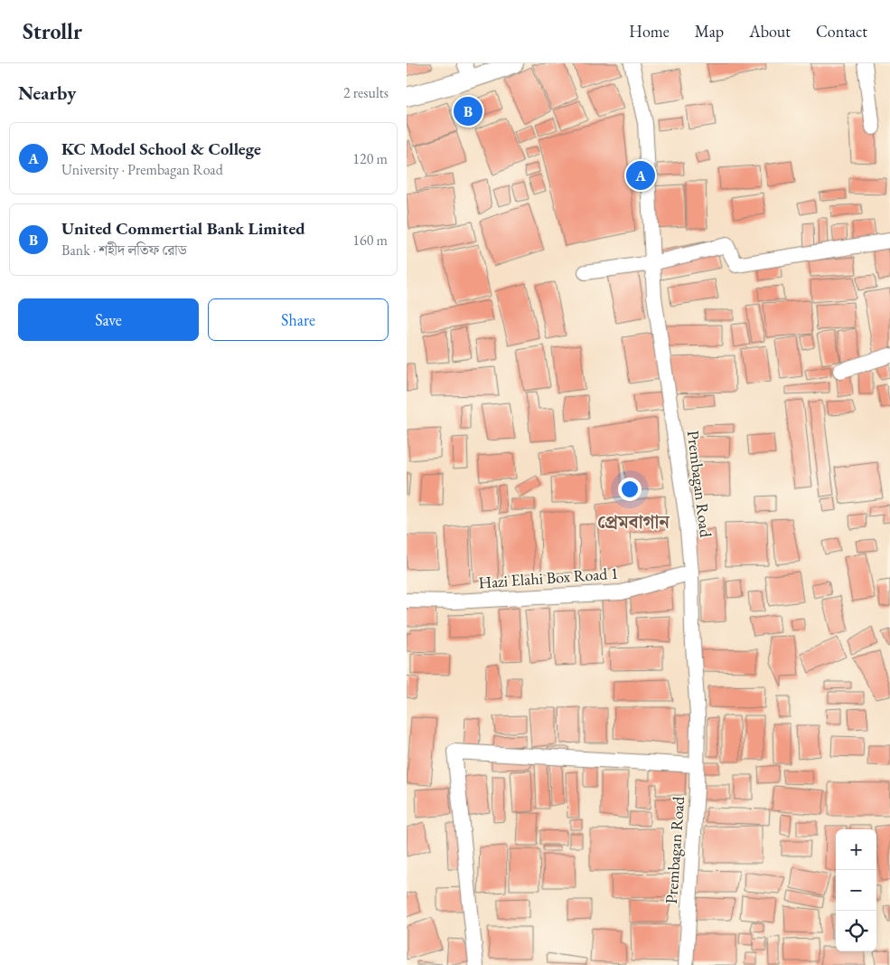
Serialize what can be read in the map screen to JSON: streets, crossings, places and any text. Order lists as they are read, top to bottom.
{
  "streets": {
    "street": ["Prembagan Road", "Hazi Elahi Box Road 1"]
  },
  "crossings": [
    ["Prembagan Road", "Hazi Elahi Box Road 1"]
  ],
  "districts": ["প্রেমবাগান"],
  "page": {
    "header": "Strollr",
    "nav": [
      "Home",
      "Map",
      "About",
      "Contact"
    ],
    "heading": ["Nearby", "2 results"],
    "pins": ["B", "A"],
    "list": [
      {
        "mark": "A",
        "name": "KC Model School & College",
        "note": "University · Prembagan Road",
        "value": "120 m"
      },
      {
        "mark": "B",
        "name": "United Commertial Bank Limited",
        "note": "Bank · শহীদ লতিফ রোড",
        "value": "160 m"
      }
    ],
    "buttons": ["Save", "Share"],
    "map_buttons": ["+", "−"]
  }
}
